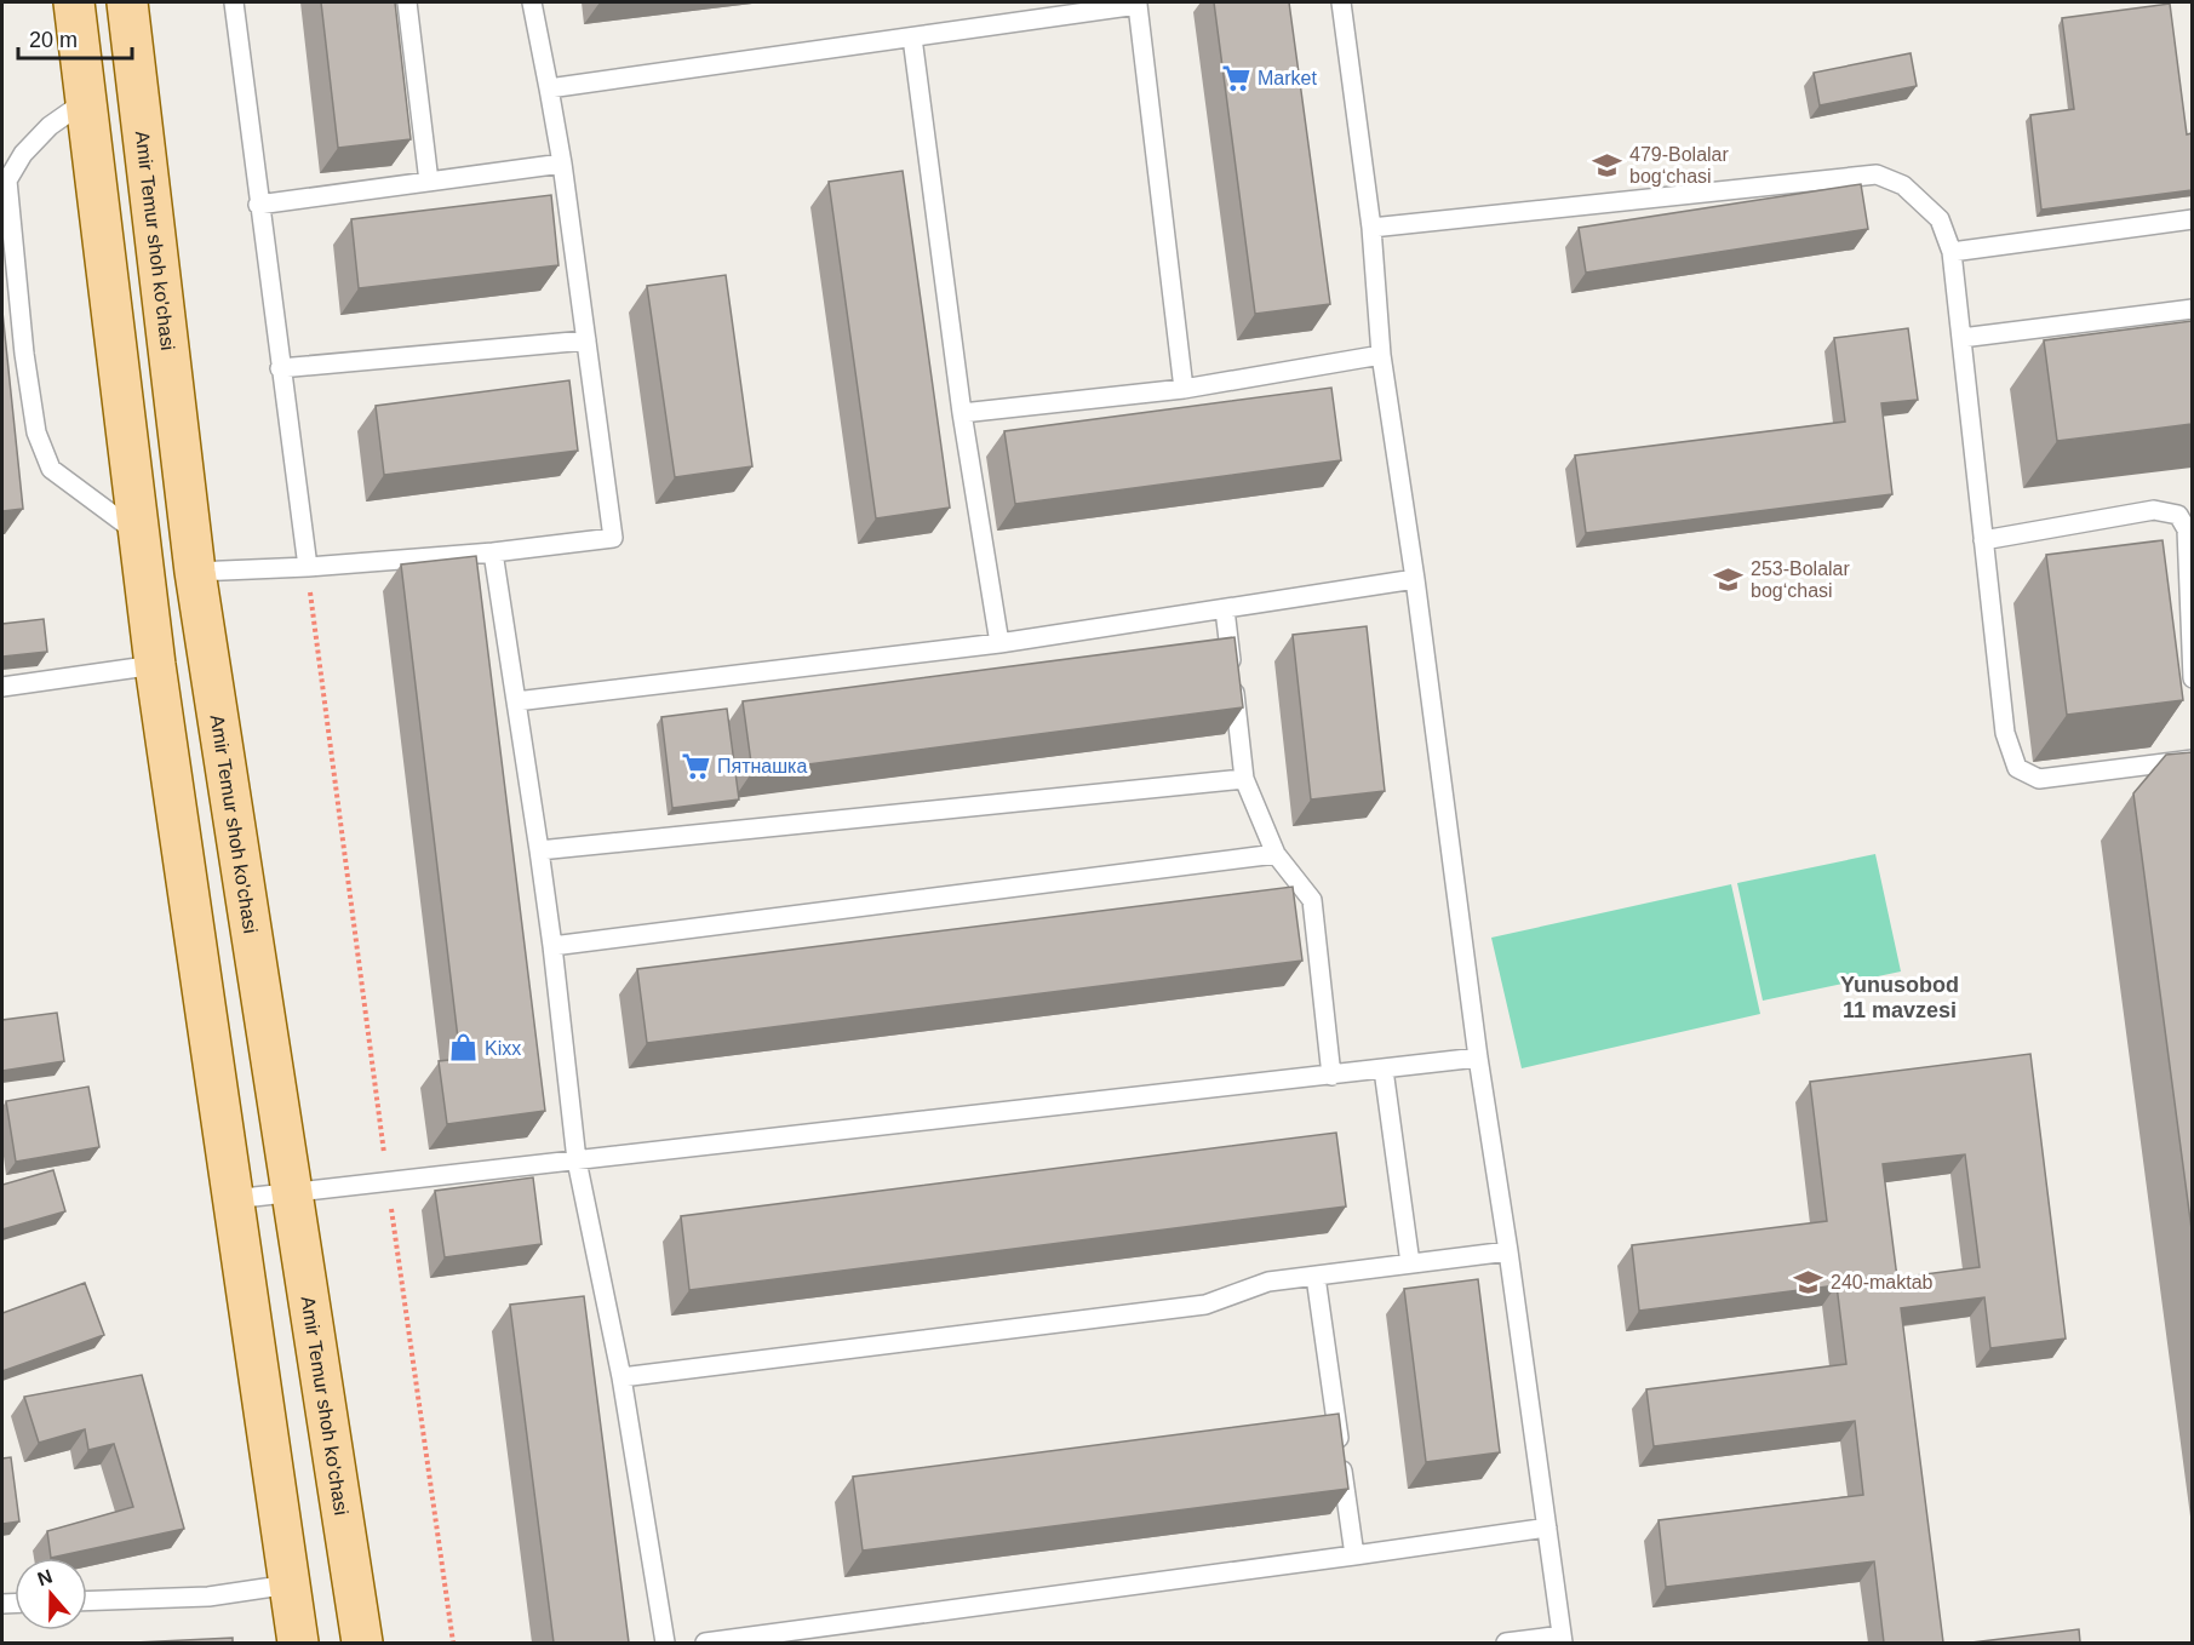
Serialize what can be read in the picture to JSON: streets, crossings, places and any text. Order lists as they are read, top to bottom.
{
  "streets": {
    "main road": ["Amir Temur shoh ko'chasi"]
  },
  "districts": ["Yunusobod 11 mavzesi"],
  "places": {
    "supermarket": ["Market", "Пятнашка"],
    "school or university": ["479-Bolalar bogʻchasi", "253-Bolalar bogʻchasi", "240-maktab"],
    "shop": ["Kixx"]
  },
  "scale_bar": "20 m",
  "north": "top"
}
